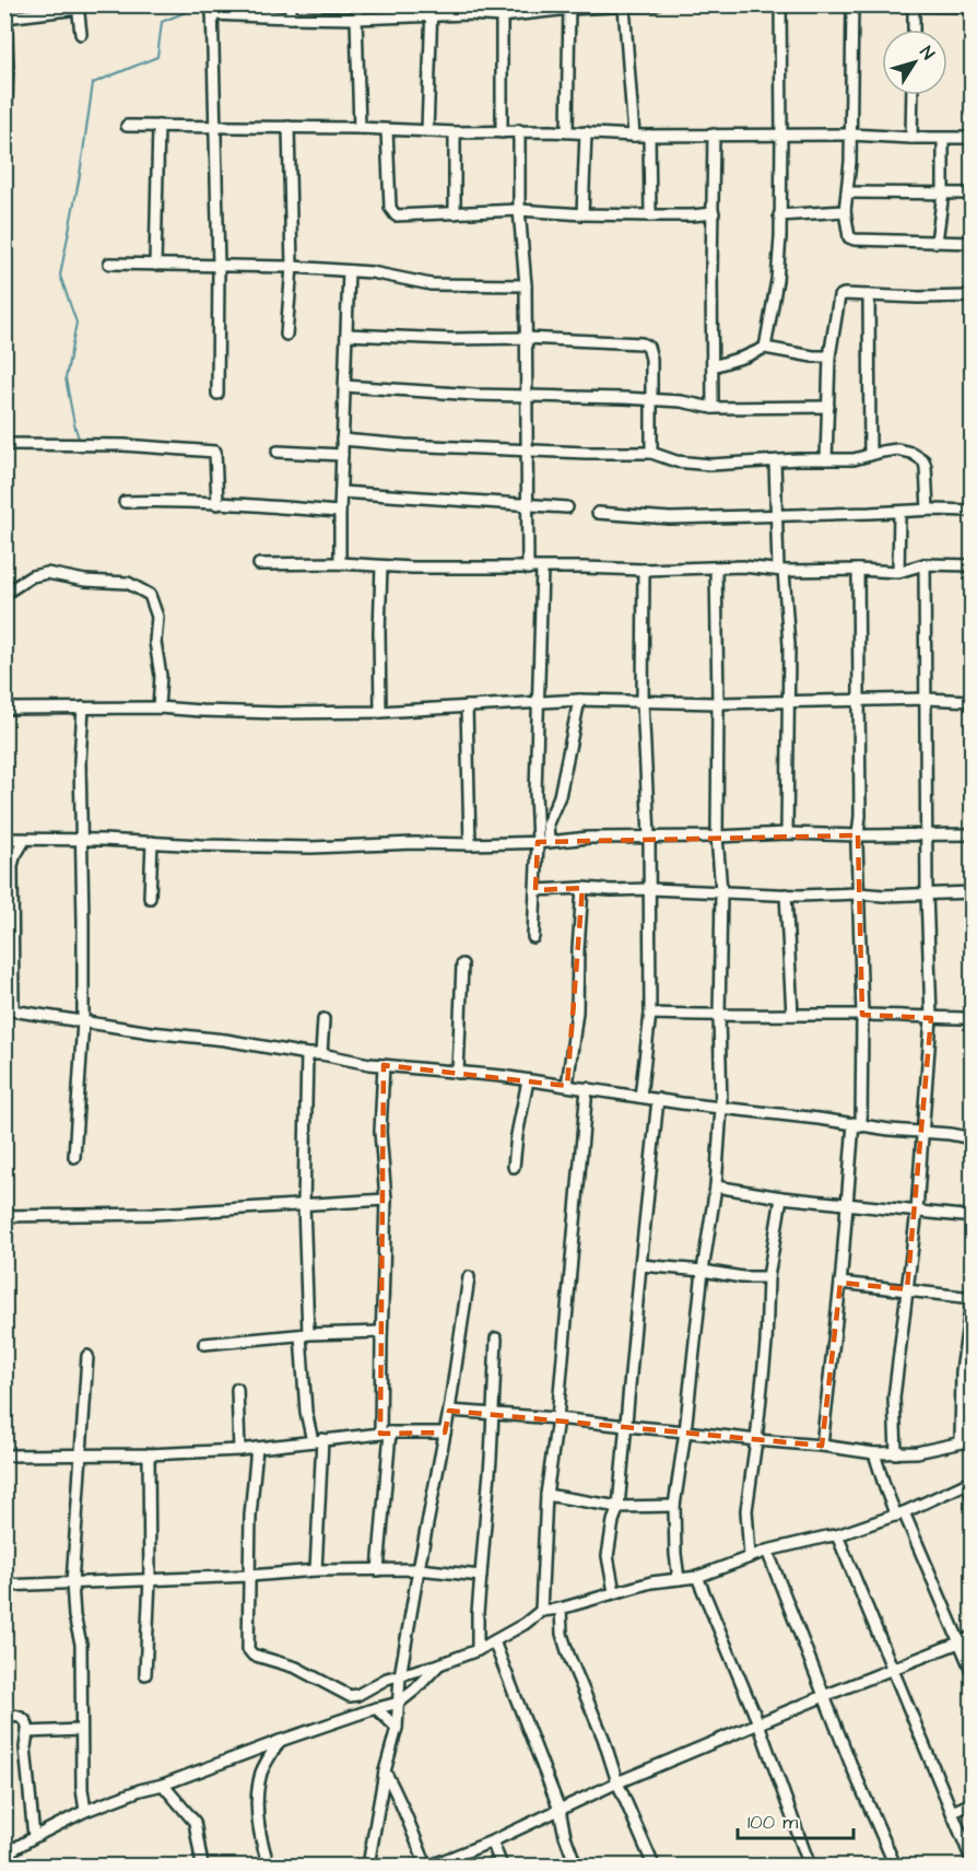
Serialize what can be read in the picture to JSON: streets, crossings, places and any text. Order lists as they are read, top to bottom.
{
  "scale_bar": "100 m",
  "north": "top right"
}
